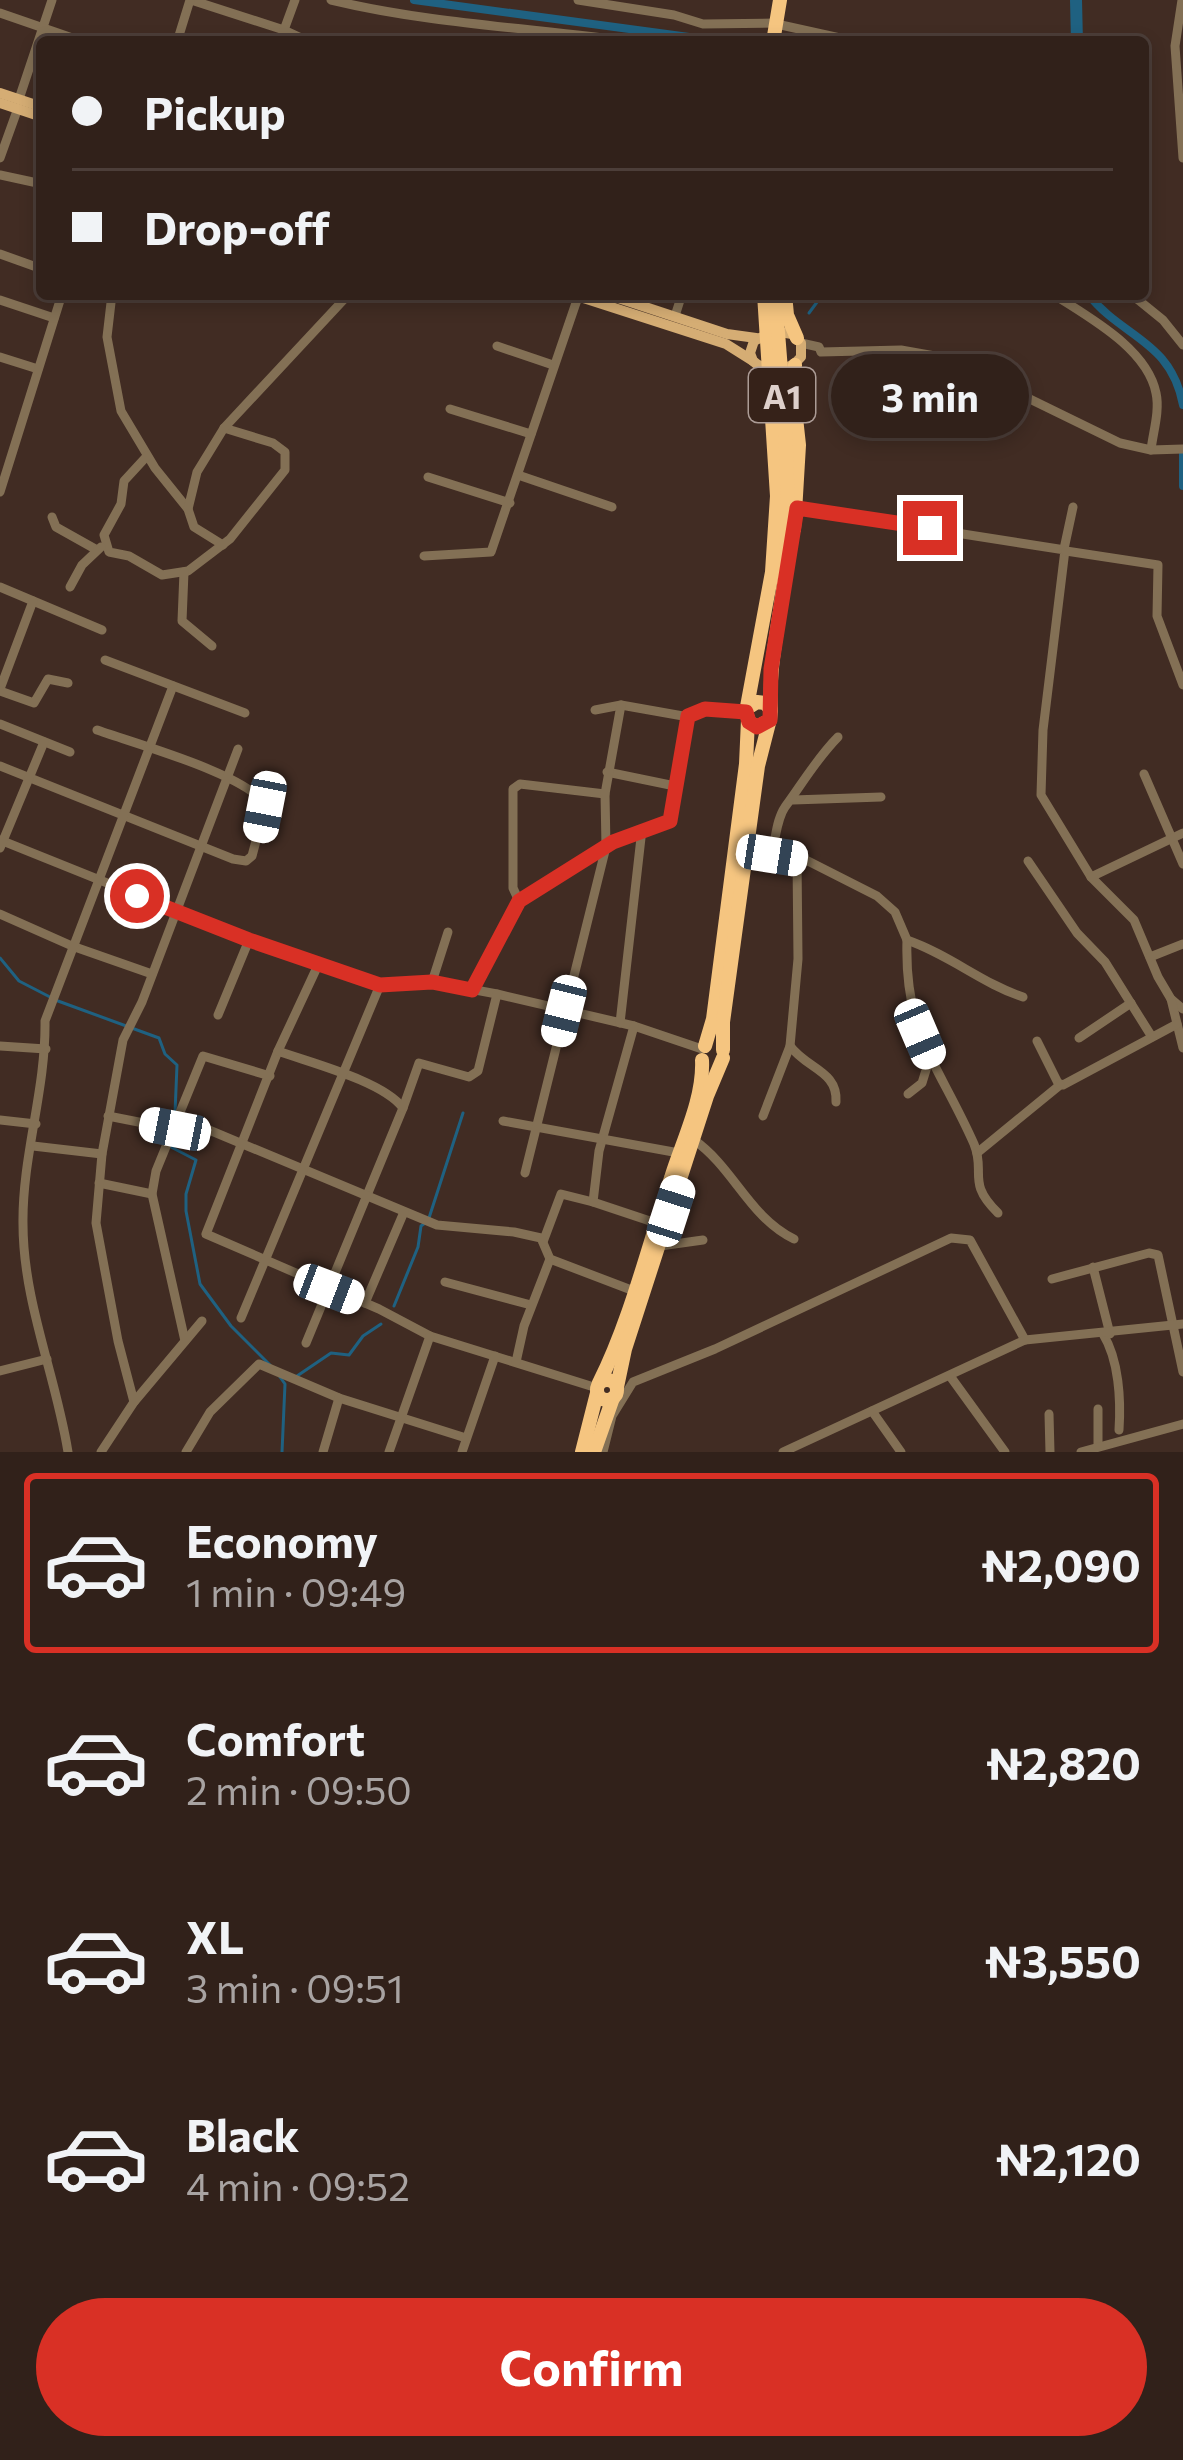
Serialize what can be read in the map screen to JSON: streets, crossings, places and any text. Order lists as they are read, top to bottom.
{
  "streets": {
    "highway": ["A1"]
  },
  "page": {
    "banner": ["Pickup", "Drop-off"],
    "bubble": "3 min",
    "list": [
      {
        "name": "Economy",
        "note": "1 min · 09:49",
        "value": "₦2,090"
      },
      {
        "name": "Comfort",
        "note": "2 min · 09:50",
        "value": "₦2,820"
      },
      {
        "name": "XL",
        "note": "3 min · 09:51",
        "value": "₦3,550"
      },
      {
        "name": "Black",
        "note": "4 min · 09:52",
        "value": "₦2,120"
      }
    ],
    "buttons": "Confirm"
  }
}
